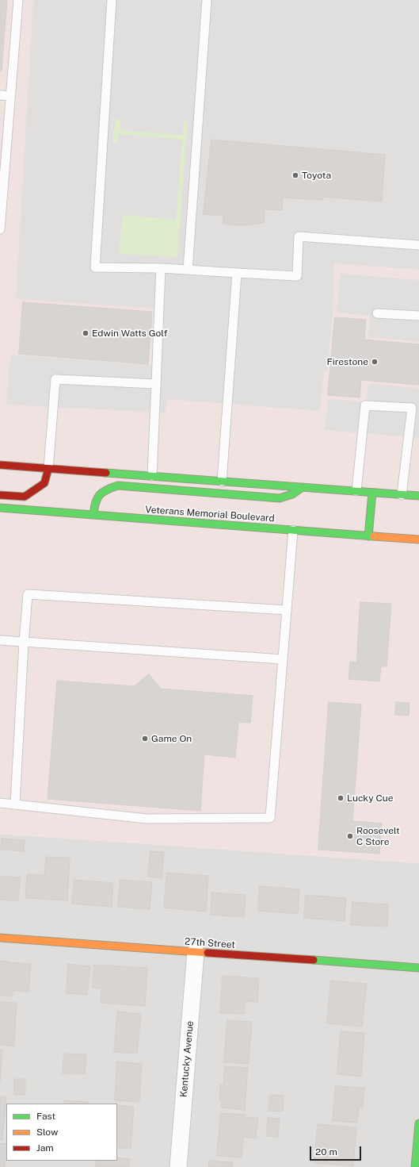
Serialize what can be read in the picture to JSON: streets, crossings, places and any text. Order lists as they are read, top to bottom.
{
  "streets": {
    "main road": ["Veterans Memorial Boulevard", "27th Street"],
    "street": ["Kentucky Avenue"]
  },
  "crossings": [
    ["27th Street", "Kentucky Avenue"]
  ],
  "places": [
    "Toyota",
    "Edwin Watts Golf",
    "Firestone",
    "Game On",
    "Lucky Cue",
    "Roosevelt C Store"
  ],
  "legend": ["Fast", "Slow", "Jam"],
  "scale_bar": "20 m"
}
